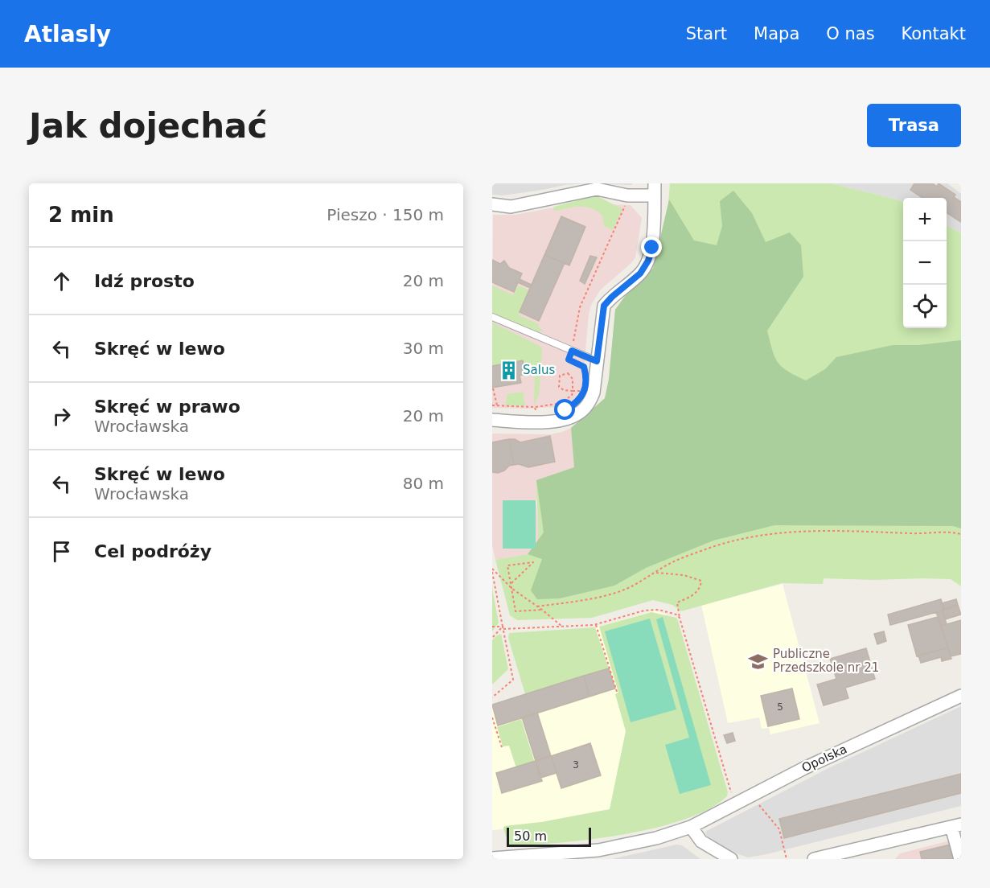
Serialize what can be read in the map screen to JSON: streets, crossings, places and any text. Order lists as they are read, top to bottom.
{
  "streets": {
    "street": ["Opolska"]
  },
  "places": {
    "building": ["Salus"],
    "school or university": ["Publiczne Przedszkole nr 21"]
  },
  "house_numbers": ["5", "3"],
  "scale_bar": "50 m",
  "page": {
    "header": "Atlasly",
    "nav": [
      "Start",
      "Mapa",
      "O nas",
      "Kontakt"
    ],
    "buttons": "Trasa",
    "title": "Jak dojechać",
    "heading": ["2 min", "Pieszo · 150 m"],
    "map_buttons": ["+", "−"],
    "list": [
      ["Idź prosto", "20 m"],
      ["Skręć w lewo", "30 m"],
      ["Skręć w prawo", "Wrocławska", "20 m"],
      ["Skręć w lewo", "Wrocławska", "80 m"],
      "Cel podróży"
    ],
    "scale": "50 m"
  }
}
